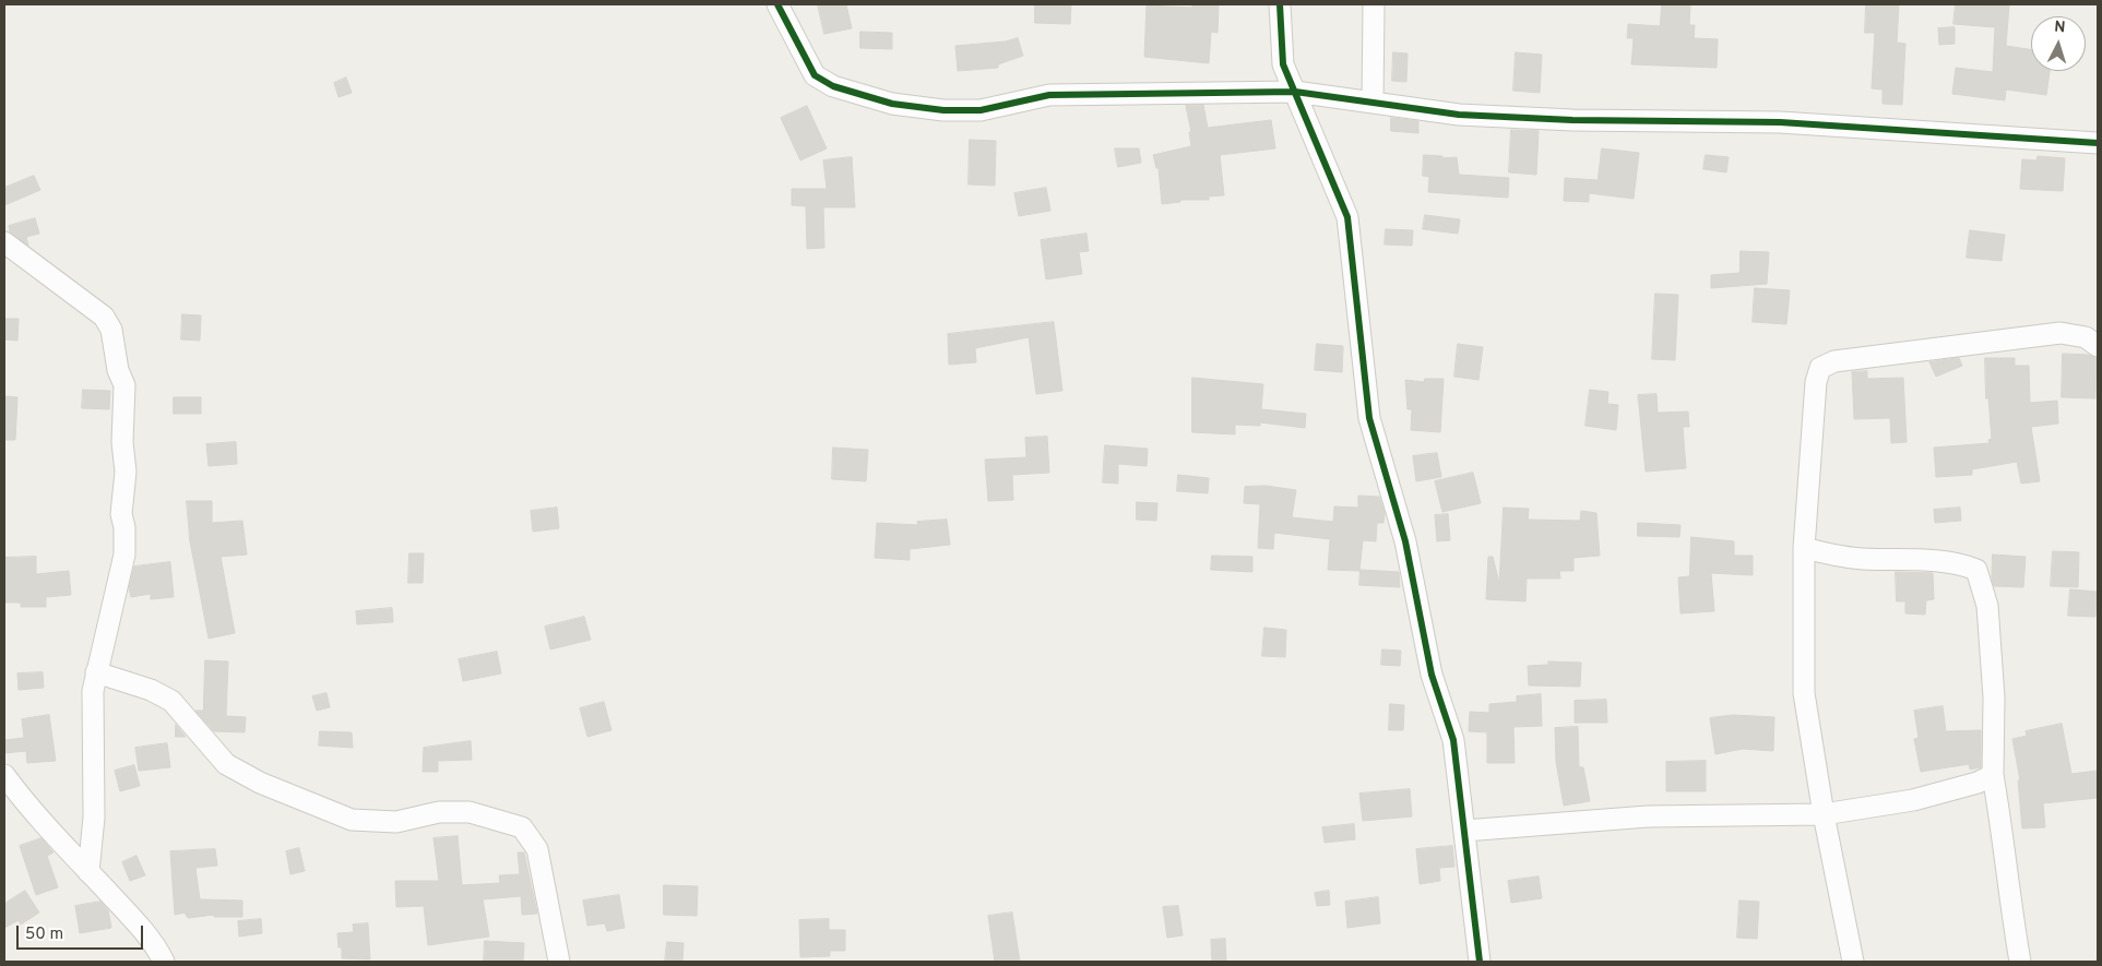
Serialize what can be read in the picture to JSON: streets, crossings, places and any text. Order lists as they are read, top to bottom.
{
  "scale_bar": "50 m",
  "north": "top"
}
